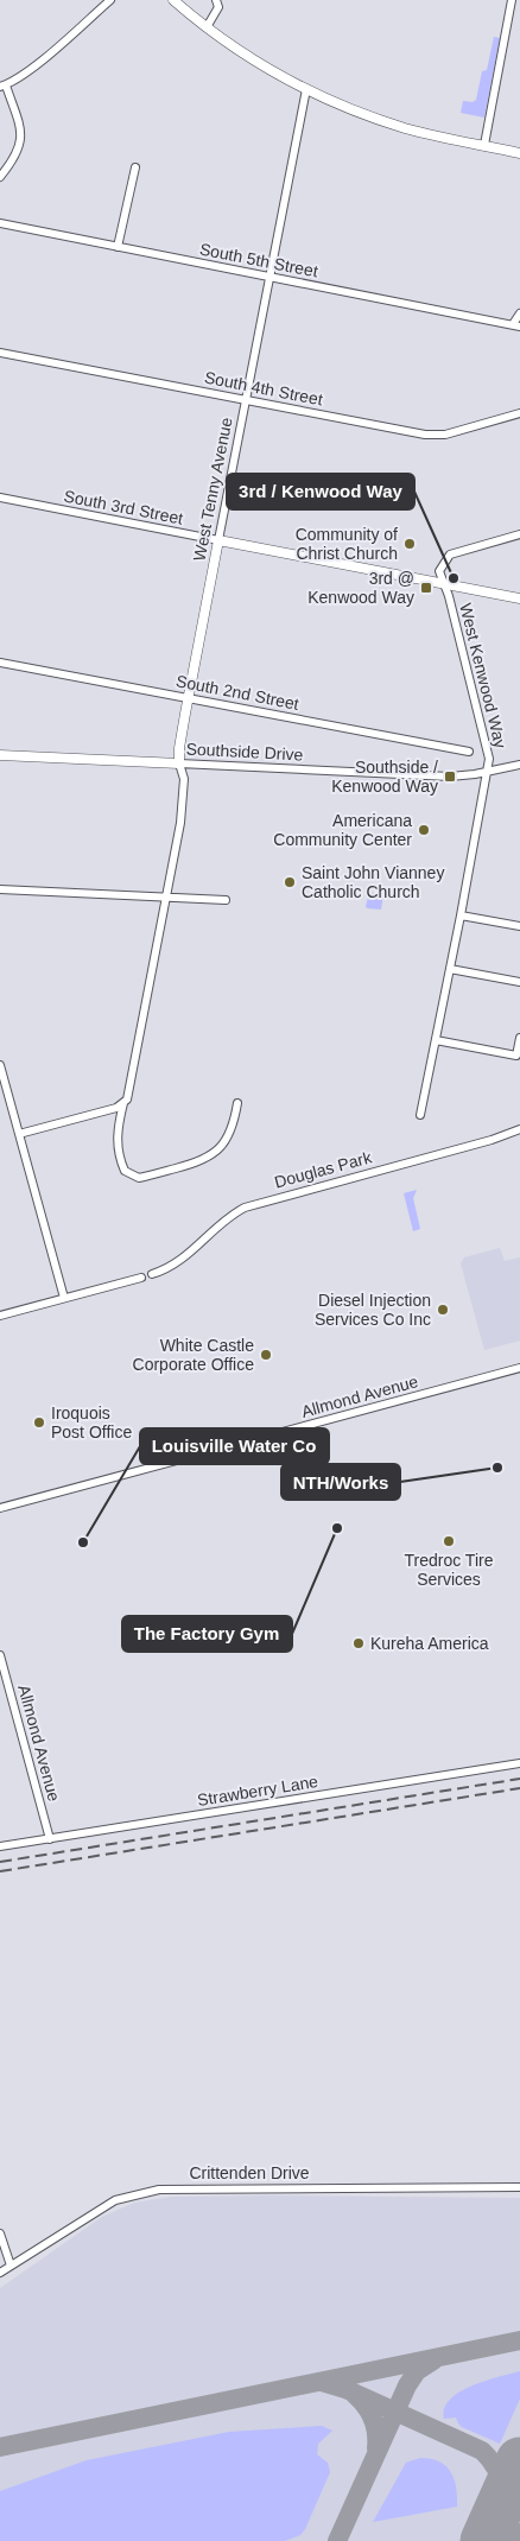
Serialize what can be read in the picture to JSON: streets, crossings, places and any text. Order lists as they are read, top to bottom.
{
  "streets": {
    "main road": ["West Tenny Avenue", "South 3rd Street", "Southside Drive"],
    "street": [
      "South 5th Street",
      "South 4th Street",
      "West Kenwood Way",
      "South 2nd Street",
      "Douglas Park",
      "Allmond Avenue",
      "Strawberry Lane",
      "Crittenden Drive"
    ]
  },
  "crossings": [
    ["South 5th Street", "West Tenny Avenue"],
    ["South 4th Street", "West Tenny Avenue"],
    ["West Tenny Avenue", "South 3rd Street"],
    ["West Tenny Avenue", "South 2nd Street"],
    ["West Tenny Avenue", "Southside Drive"],
    ["South 3rd Street", "West Kenwood Way"],
    ["West Kenwood Way", "Southside Drive"],
    ["Allmond Avenue", "Strawberry Lane"]
  ],
  "places": {
    "other": [
      "Community of Christ Church",
      "3rd / Kenwood Way",
      "Americana Community Center",
      "Saint John Vianney Catholic Church",
      "Diesel Injection Services Co Inc",
      "White Castle Corporate Office",
      "Iroquois Post Office",
      "NTH/Works",
      "The Factory Gym",
      "Tredroc Tire Services",
      "Louisville Water Co",
      "Kureha America"
    ],
    "transit": ["3rd @ Kenwood Way", "Southside / Kenwood Way"]
  }
}
